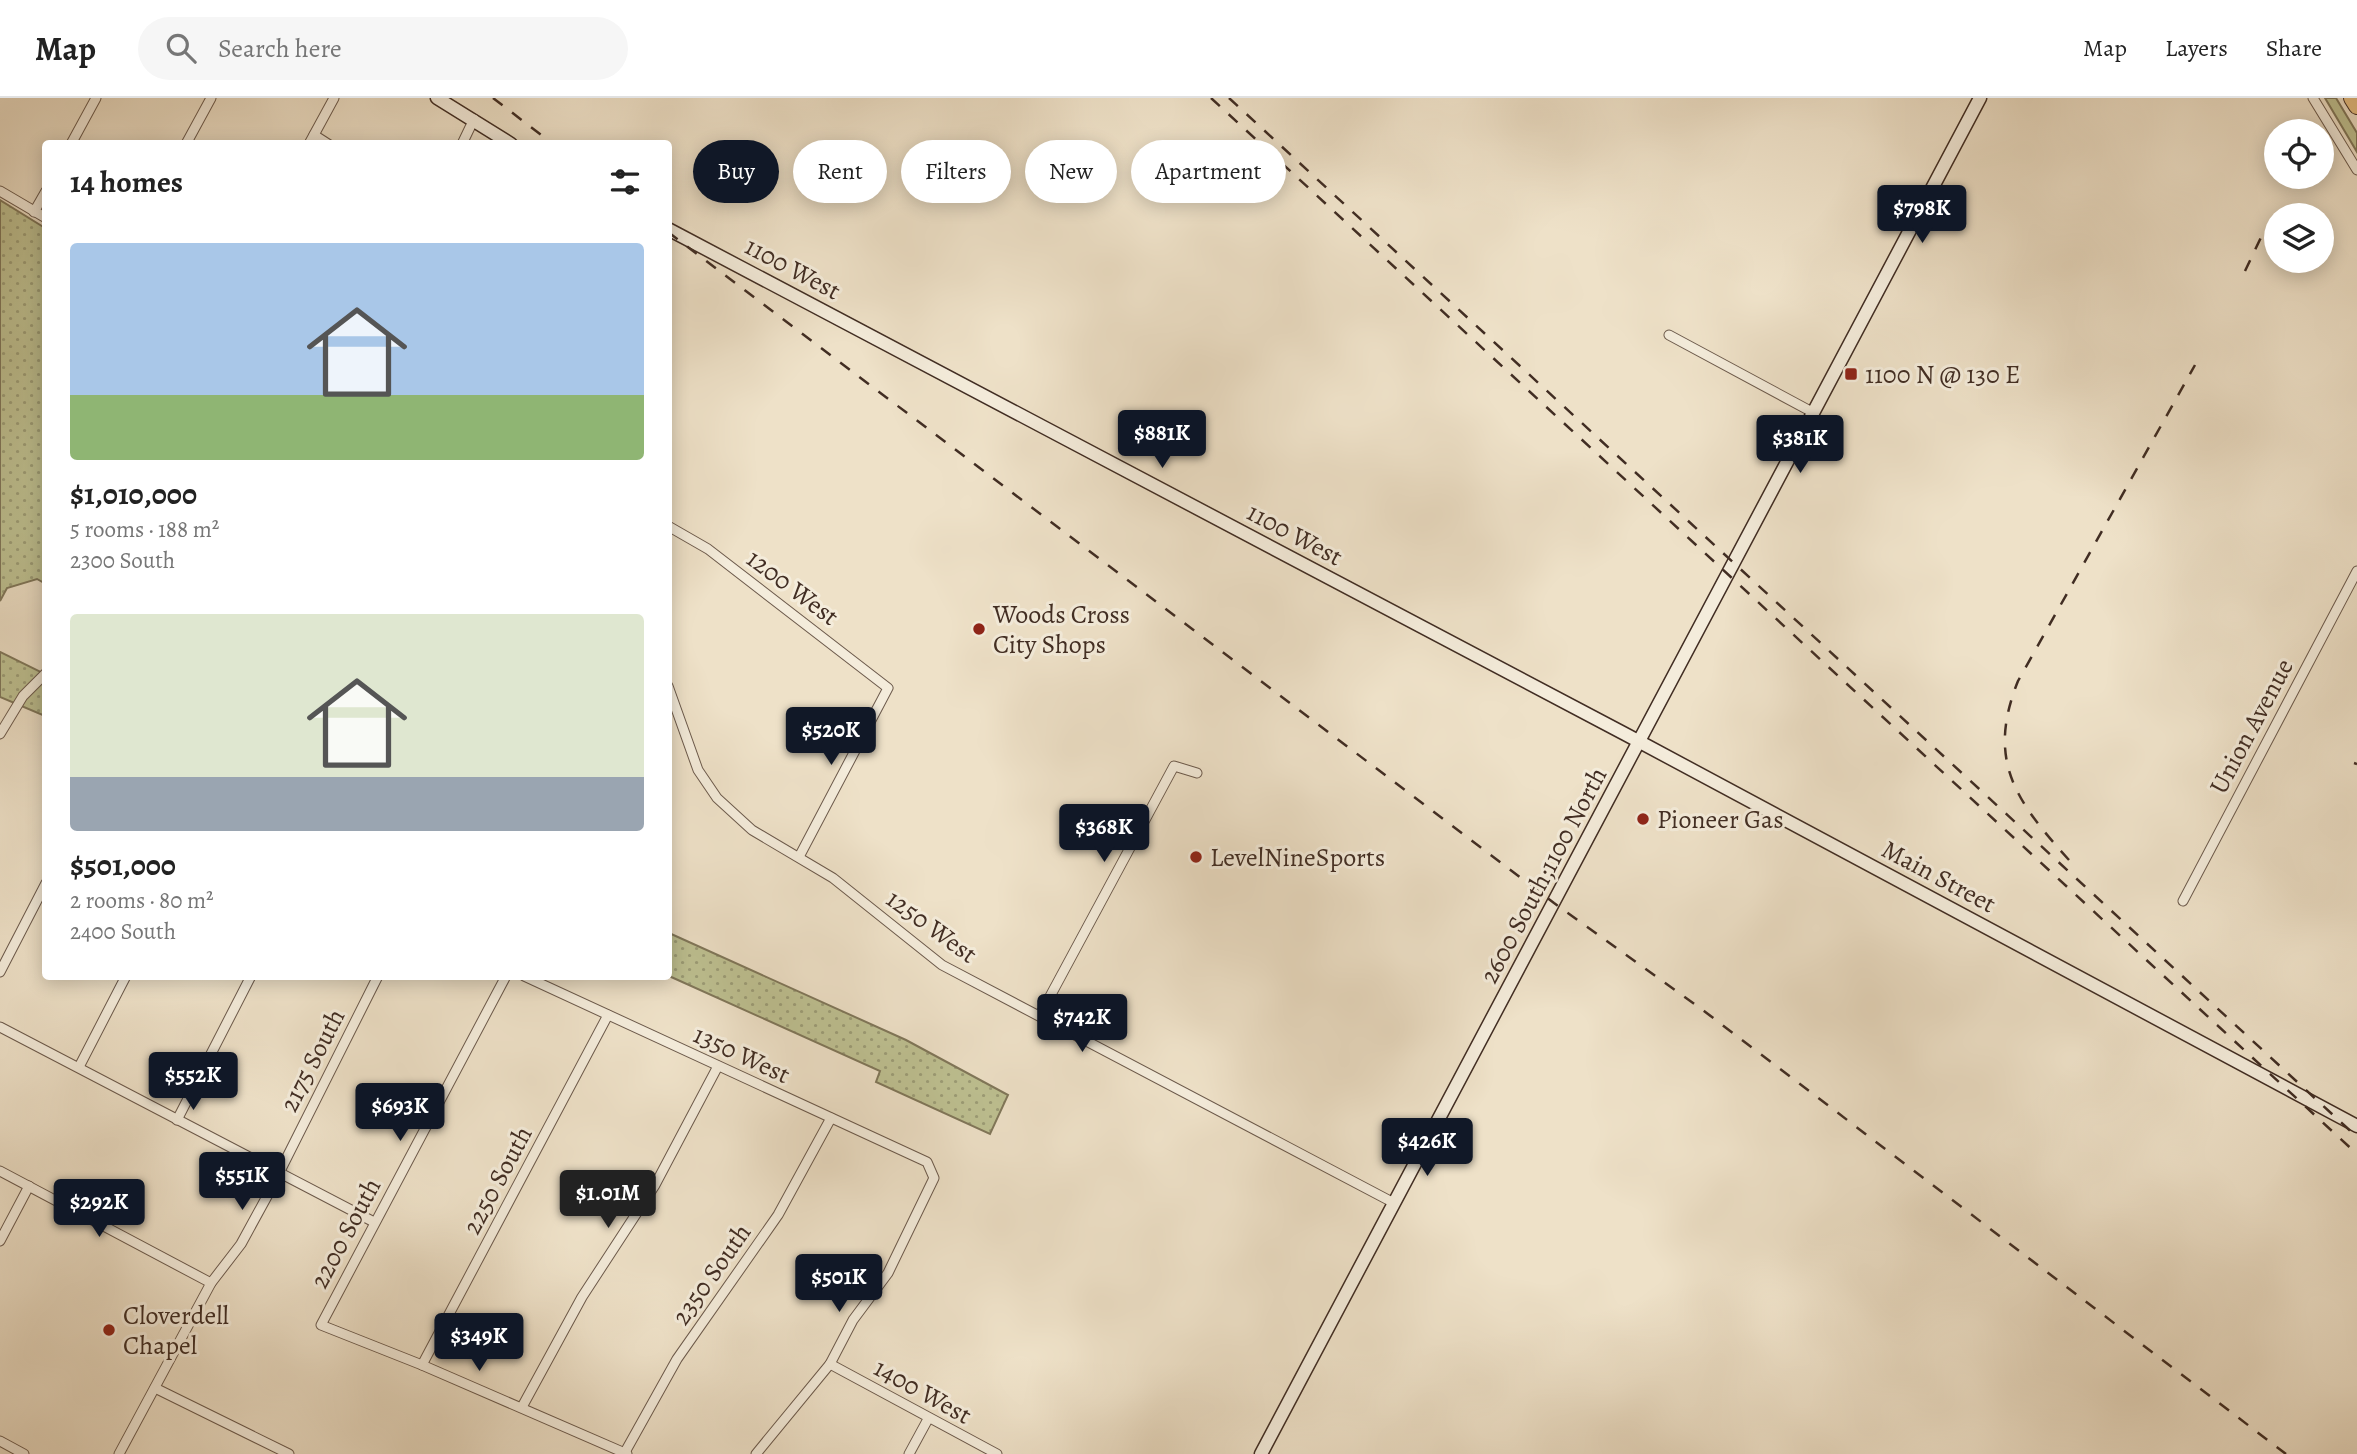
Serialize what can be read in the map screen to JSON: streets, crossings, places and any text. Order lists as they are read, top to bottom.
{
  "streets": {
    "street": [
      "1100 West",
      "1200 West",
      "Union Avenue",
      "2600 South;1100 North",
      "Main Street",
      "1250 West",
      "1350 West",
      "2175 South",
      "2250 South",
      "2200 South",
      "2350 South",
      "1400 West"
    ]
  },
  "crossings": [
    ["1100 West", "2600 South;1100 North"],
    ["1100 West", "Main Street"],
    ["1200 West", "1250 West"],
    ["2600 South;1100 North", "Main Street"],
    ["2600 South;1100 North", "1250 West"],
    ["1350 West", "2250 South"],
    ["1350 West", "2350 South"],
    ["1350 West", "1400 West"],
    ["2250 South", "2200 South"]
  ],
  "places": {
    "transit": ["1100 N @ 130 E"],
    "other": [
      "Woods Cross City Shops",
      "Pioneer Gas",
      "LevelNineSports",
      "Cloverdell Chapel"
    ]
  },
  "page": {
    "header": "Map",
    "search": "Search here",
    "nav": ["Map", "Layers", "Share"],
    "chip": [
      "Buy",
      "Rent",
      "Filters",
      "New",
      "Apartment"
    ],
    "heading": "14 homes",
    "price": [
      "$798K",
      "$881K",
      "$381K",
      "$520K",
      "$368K",
      "$742K",
      "$552K",
      "$693K",
      "$426K",
      "$551K",
      "$1.01M",
      "$292K",
      "$501K",
      "$349K"
    ],
    "list": [
      {
        "name": "$1,010,000",
        "note": "5 rooms · 188 m² · 2300 South"
      },
      {
        "name": "$501,000",
        "note": "2 rooms · 80 m² · 2400 South"
      }
    ]
  }
}
